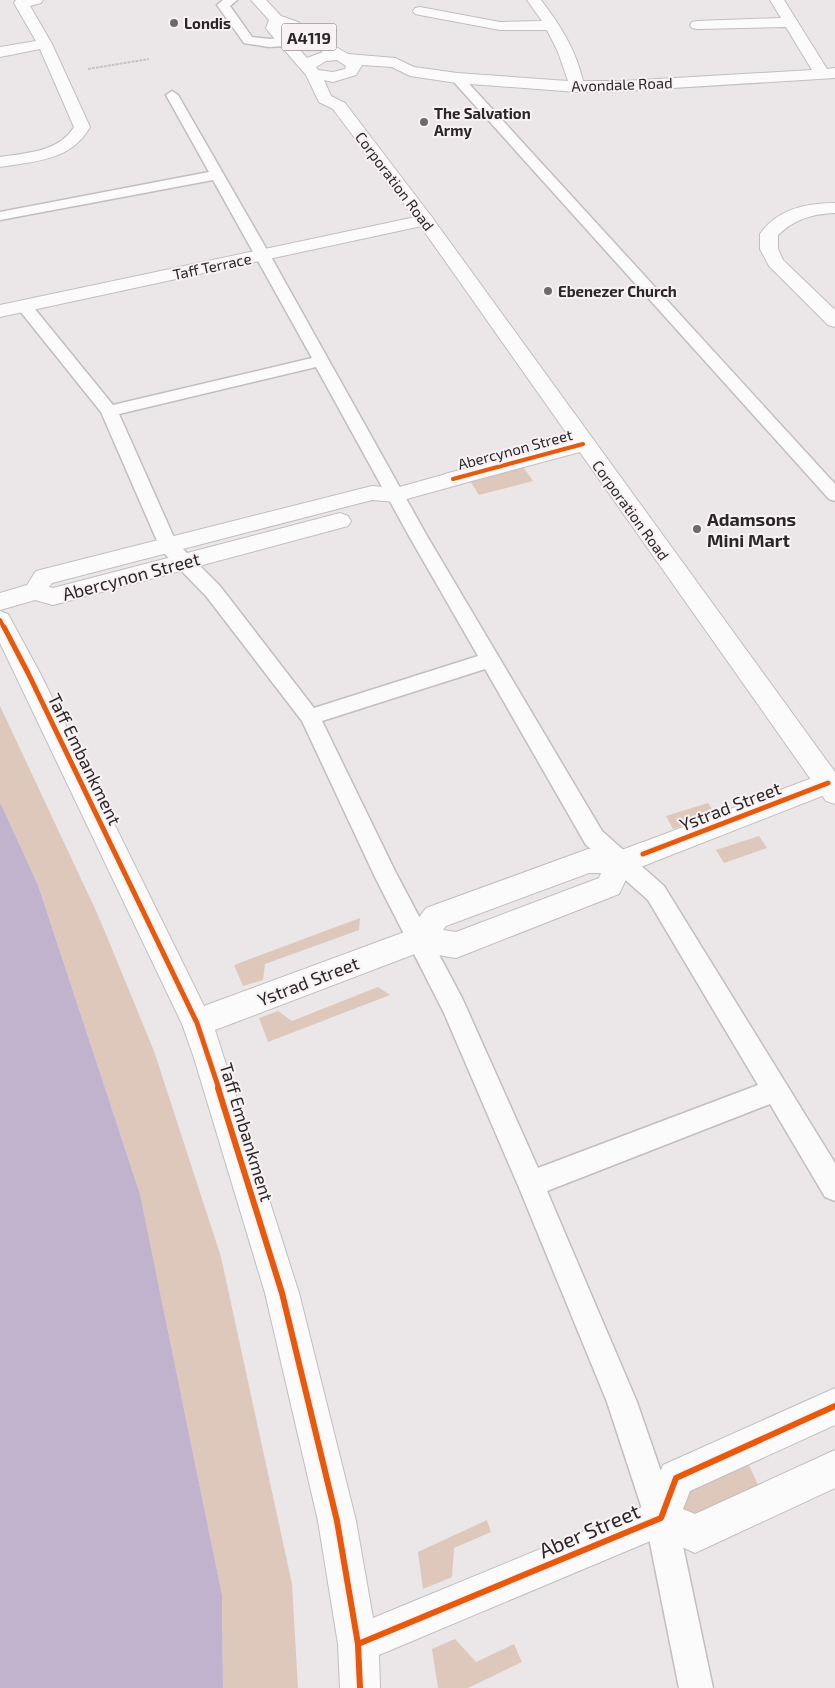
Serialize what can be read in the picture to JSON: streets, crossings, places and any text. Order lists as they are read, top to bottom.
{
  "streets": {
    "street": [
      "A4119",
      "Avondale Road",
      "Corporation Road",
      "Taff Terrace",
      "Abercynon Street",
      "Taff Embankment",
      "Ystrad Street",
      "Aber Street"
    ]
  },
  "crossings": [
    ["A4119", "Avondale Road"],
    ["A4119", "Corporation Road"],
    ["Corporation Road", "Taff Terrace"],
    ["Corporation Road", "Abercynon Street"],
    ["Corporation Road", "Ystrad Street"],
    ["Taff Embankment", "Ystrad Street"],
    ["Taff Embankment", "Aber Street"]
  ],
  "places": [
    "Londis",
    "The Salvation Army",
    "Ebenezer Church",
    "Adamsons Mini Mart"
  ]
}
